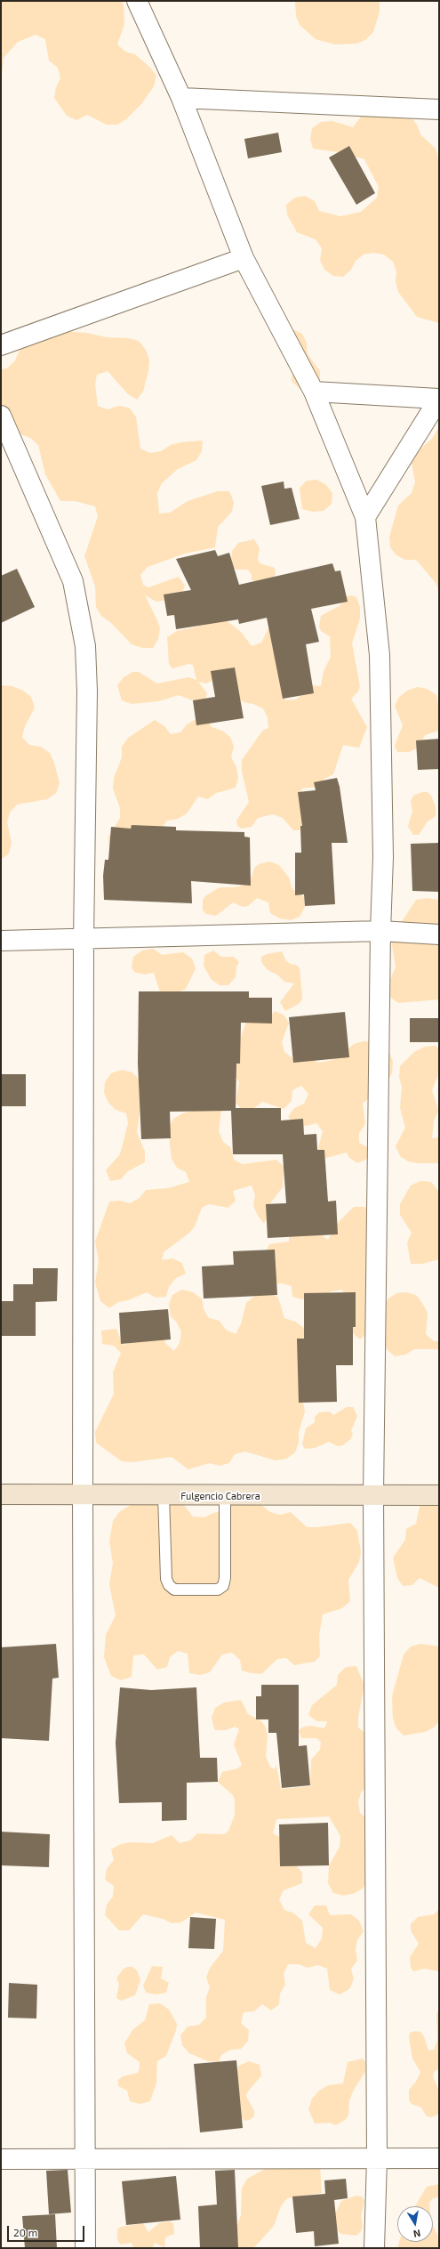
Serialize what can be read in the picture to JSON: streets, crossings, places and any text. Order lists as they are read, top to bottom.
{
  "streets": {
    "main road": ["Fulgencio Cabrera"]
  },
  "scale_bar": "20 m",
  "north": "bottom"
}
